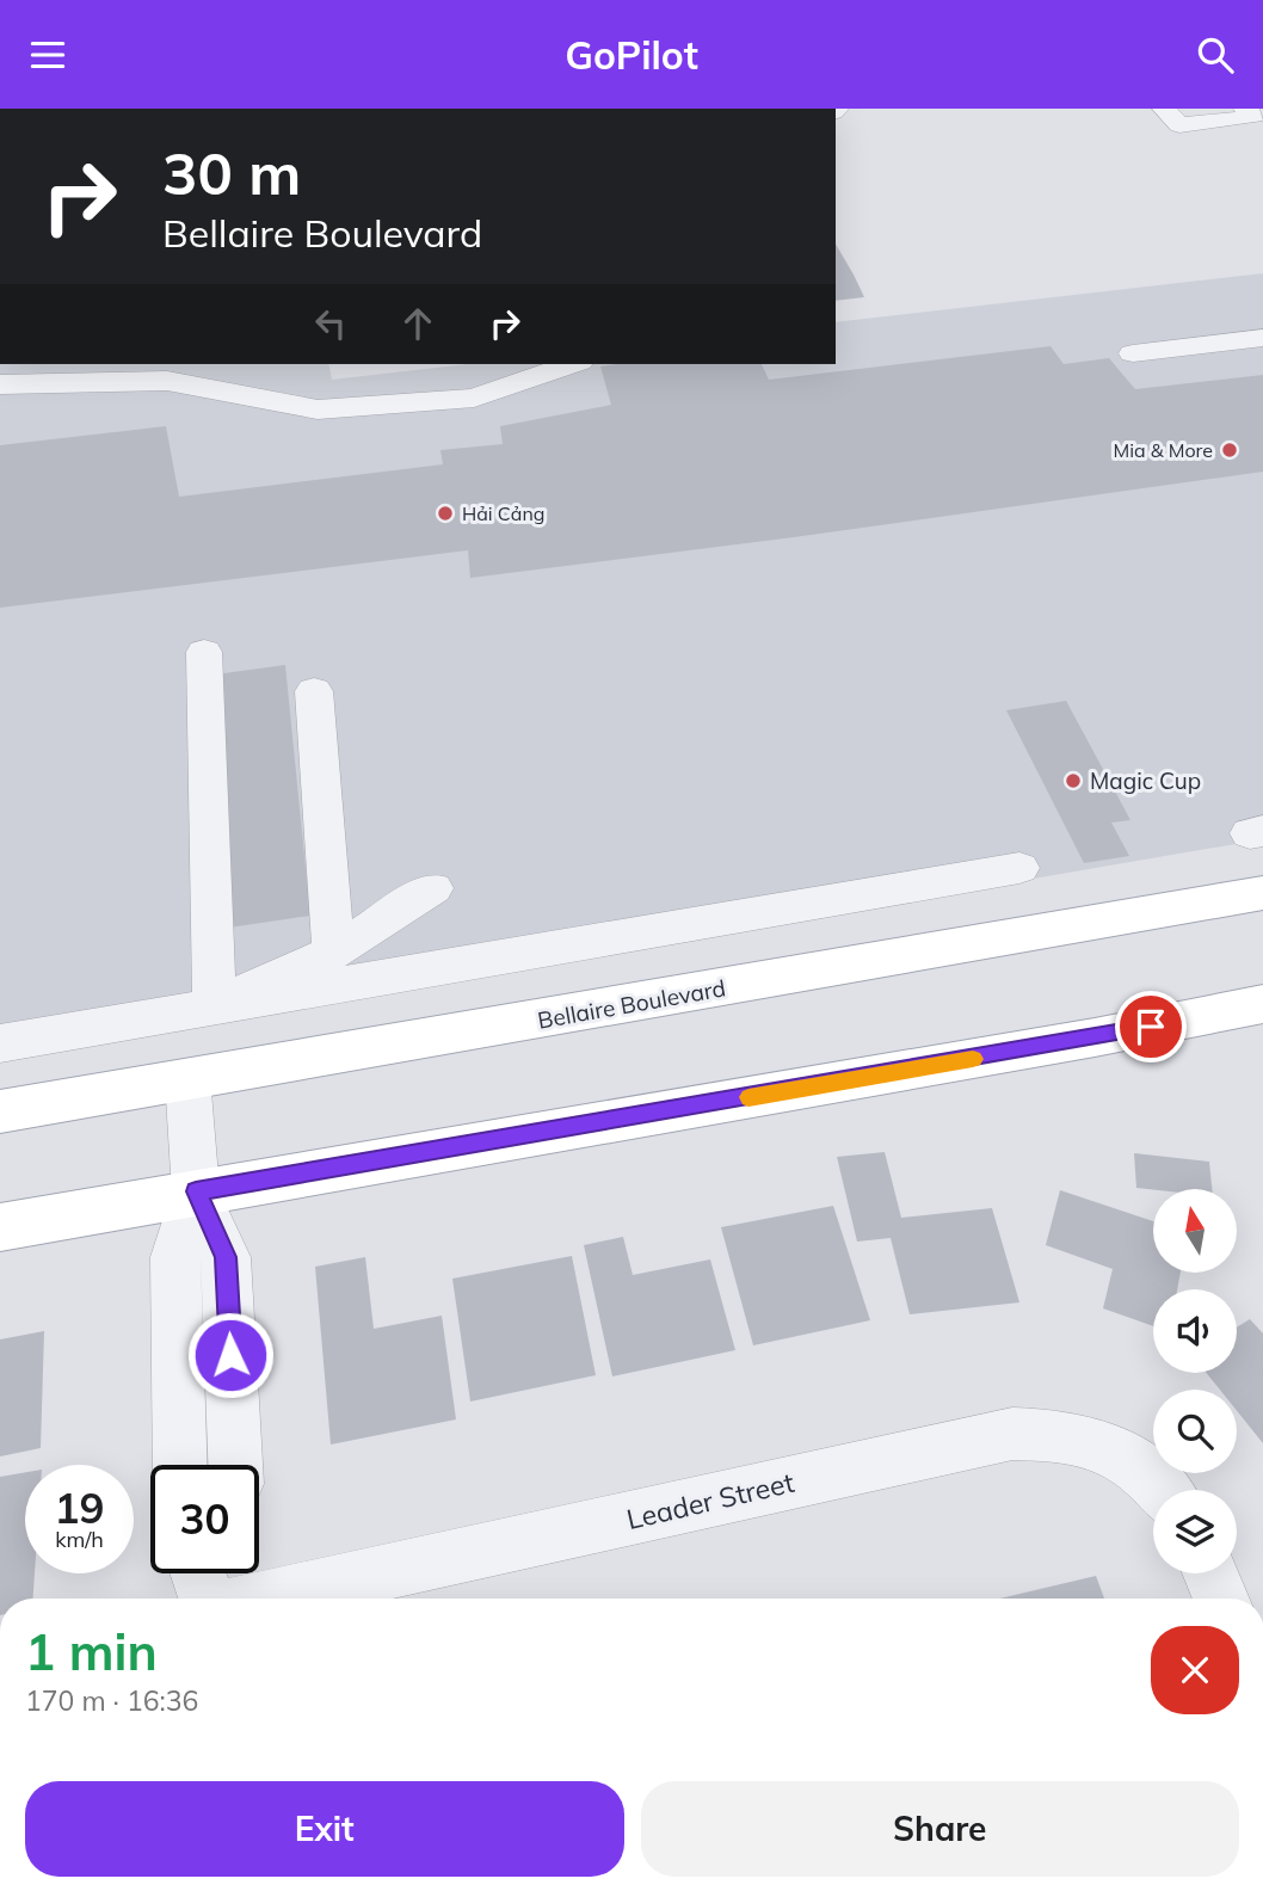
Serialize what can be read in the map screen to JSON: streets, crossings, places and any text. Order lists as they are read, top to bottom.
{
  "streets": {
    "main road": ["Bellaire Boulevard"],
    "street": ["Leader Street"]
  },
  "places": ["Mia & More", "Hải Cảng", "Magic Cup"],
  "north": "top",
  "page": {
    "header": "GoPilot",
    "turn": ["30 m", "Bellaire Boulevard"],
    "speed": "19 km/h",
    "limit": "30",
    "heading": ["1 min", "170 m · 16:36"],
    "buttons": ["Exit", "Share"]
  }
}
